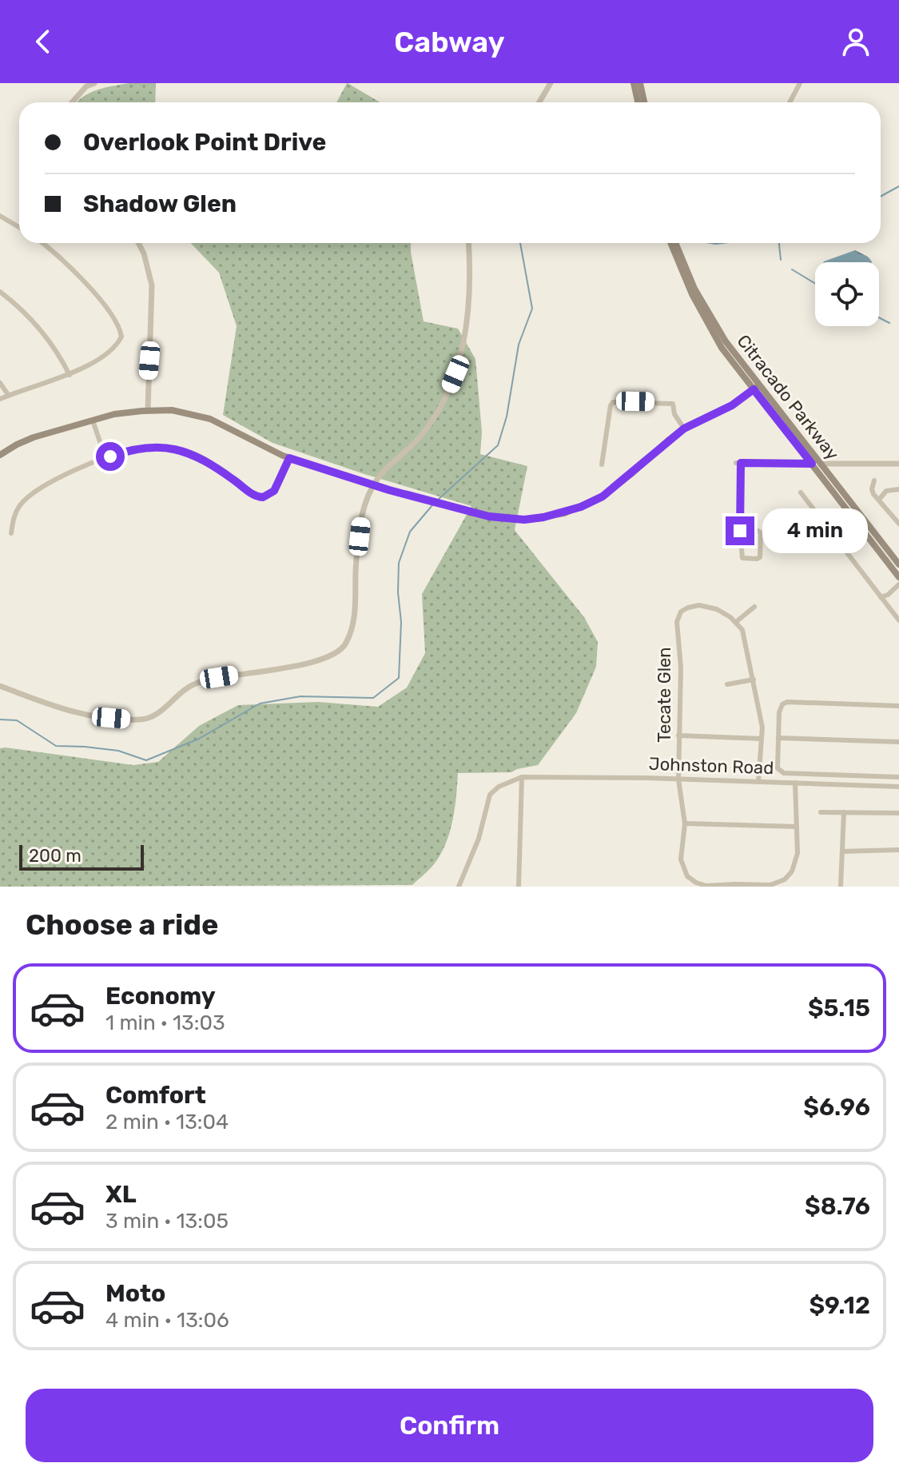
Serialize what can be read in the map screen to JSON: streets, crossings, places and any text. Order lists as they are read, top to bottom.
{
  "streets": {
    "main road": ["Citracado Parkway"],
    "street": ["Tecate Glen", "Johnston Road"]
  },
  "crossings": [
    ["Tecate Glen", "Johnston Road"]
  ],
  "scale_bar": "200 m",
  "page": {
    "header": "Cabway",
    "banner": ["Overlook Point Drive", "Shadow Glen"],
    "bubble": "4 min",
    "scale": "200 m",
    "heading": "Choose a ride",
    "list": [
      {
        "name": "Economy",
        "note": "1 min · 13:03",
        "value": "$5.15"
      },
      {
        "name": "Comfort",
        "note": "2 min · 13:04",
        "value": "$6.96"
      },
      {
        "name": "XL",
        "note": "3 min · 13:05",
        "value": "$8.76"
      },
      {
        "name": "Moto",
        "note": "4 min · 13:06",
        "value": "$9.12"
      }
    ],
    "buttons": "Confirm"
  }
}
